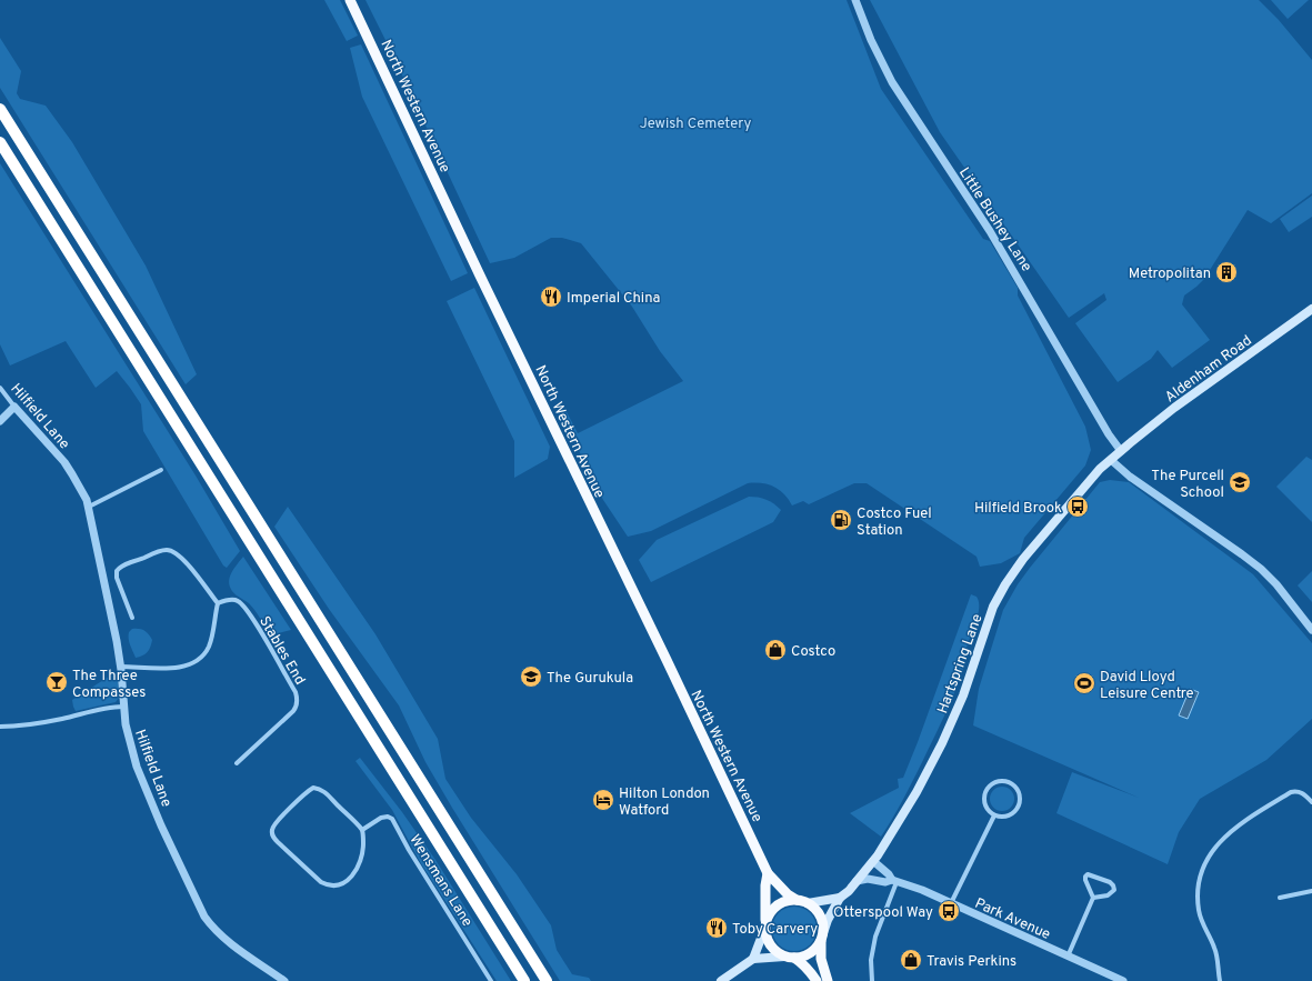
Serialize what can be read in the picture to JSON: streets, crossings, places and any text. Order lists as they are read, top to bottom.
{
  "streets": {
    "highway": ["North Western Avenue"],
    "main road": ["Aldenham Road", "Hartspring Lane"],
    "street": [
      "Little Bushey Lane",
      "Hilfield Lane",
      "Stables End",
      "Wensmans Lane",
      "Park Avenue"
    ]
  },
  "crossings": [
    ["North Western Avenue", "Hartspring Lane"],
    ["Little Bushey Lane", "Aldenham Road"],
    ["Little Bushey Lane", "Hartspring Lane"],
    ["Aldenham Road", "Hartspring Lane"],
    ["Hartspring Lane", "Park Avenue"]
  ],
  "parks": ["Jewish Cemetery"],
  "places": {
    "building": ["Metropolitan"],
    "restaurant": ["Imperial China", "Toby Carvery"],
    "school or university": ["The Purcell School", "The Gurukula"],
    "bus stop": ["Hilfield Brook", "Otterspool Way"],
    "fuel station": ["Costco Fuel Station"],
    "shop": ["Costco", "Travis Perkins"],
    "bar": ["The Three Compasses"],
    "sports": ["David Lloyd Leisure Centre"],
    "hotel": ["Hilton London Watford"]
  }
}
